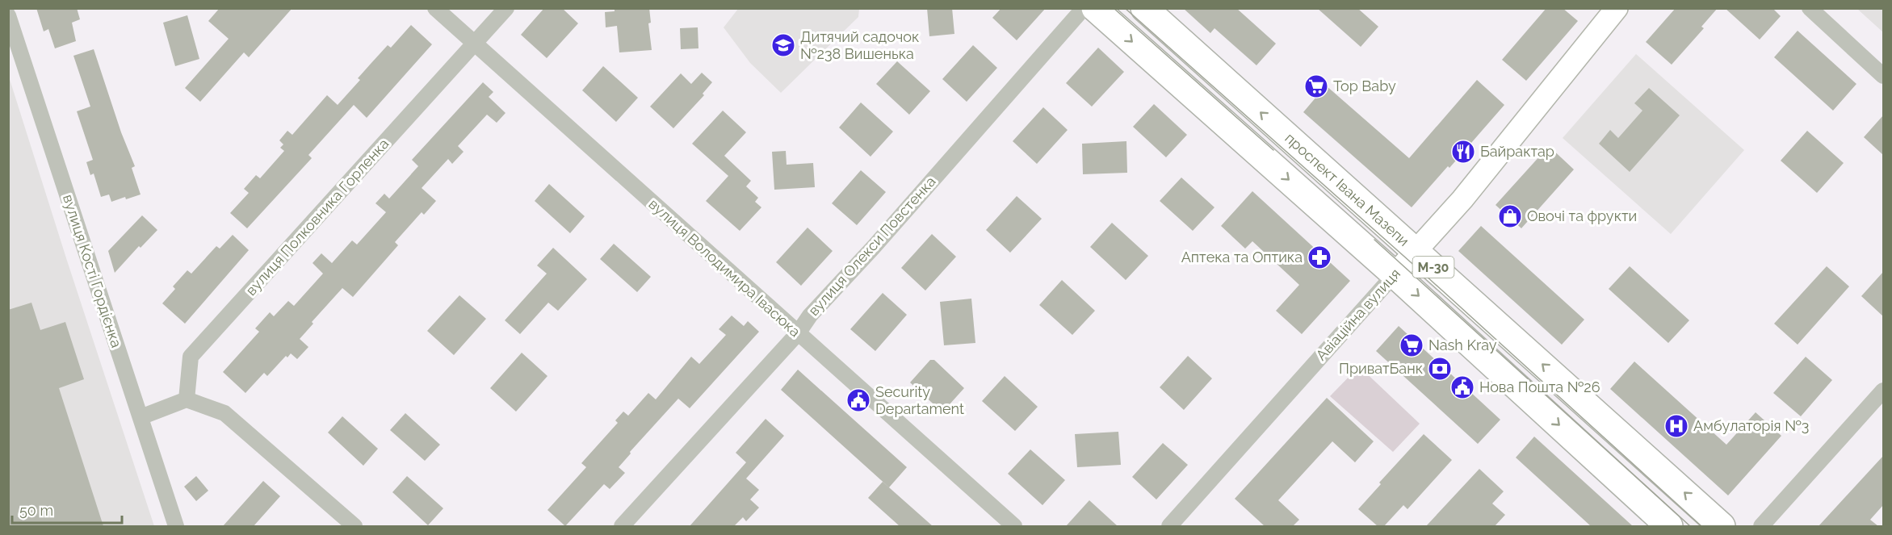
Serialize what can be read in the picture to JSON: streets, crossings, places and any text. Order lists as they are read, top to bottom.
{
  "streets": {
    "highway": ["проспект Івана Мазепи", "М-30"],
    "street": [
      "вулиця Полковника Горленка",
      "вулиця Олекси Повстенка",
      "вулиця Володимира Івасюка",
      "вулиця Кості Гордієнка",
      "Авіаційна вулиця"
    ]
  },
  "crossings": [
    ["проспект Івана Мазепи", "Авіаційна вулиця"],
    ["вулиця Полковника Горленка", "вулиця Володимира Івасюка"],
    ["вулиця Олекси Повстенка", "вулиця Володимира Івасюка"],
    ["М-30", "Авіаційна вулиця"]
  ],
  "places": {
    "school or university": ["Дитячий садочок №238 Вишенька"],
    "supermarket": ["Top Baby", "Nash Kray"],
    "restaurant": ["Байрактар"],
    "shop": ["Овочі та фрукти"],
    "pharmacy": ["Аптека та Оптика"],
    "bank": ["ПриватБанк"],
    "public building": ["Нова Пошта №26", "Security Departament"],
    "hospital": ["Амбулаторія №3"]
  },
  "scale_bar": "50 m"
}
